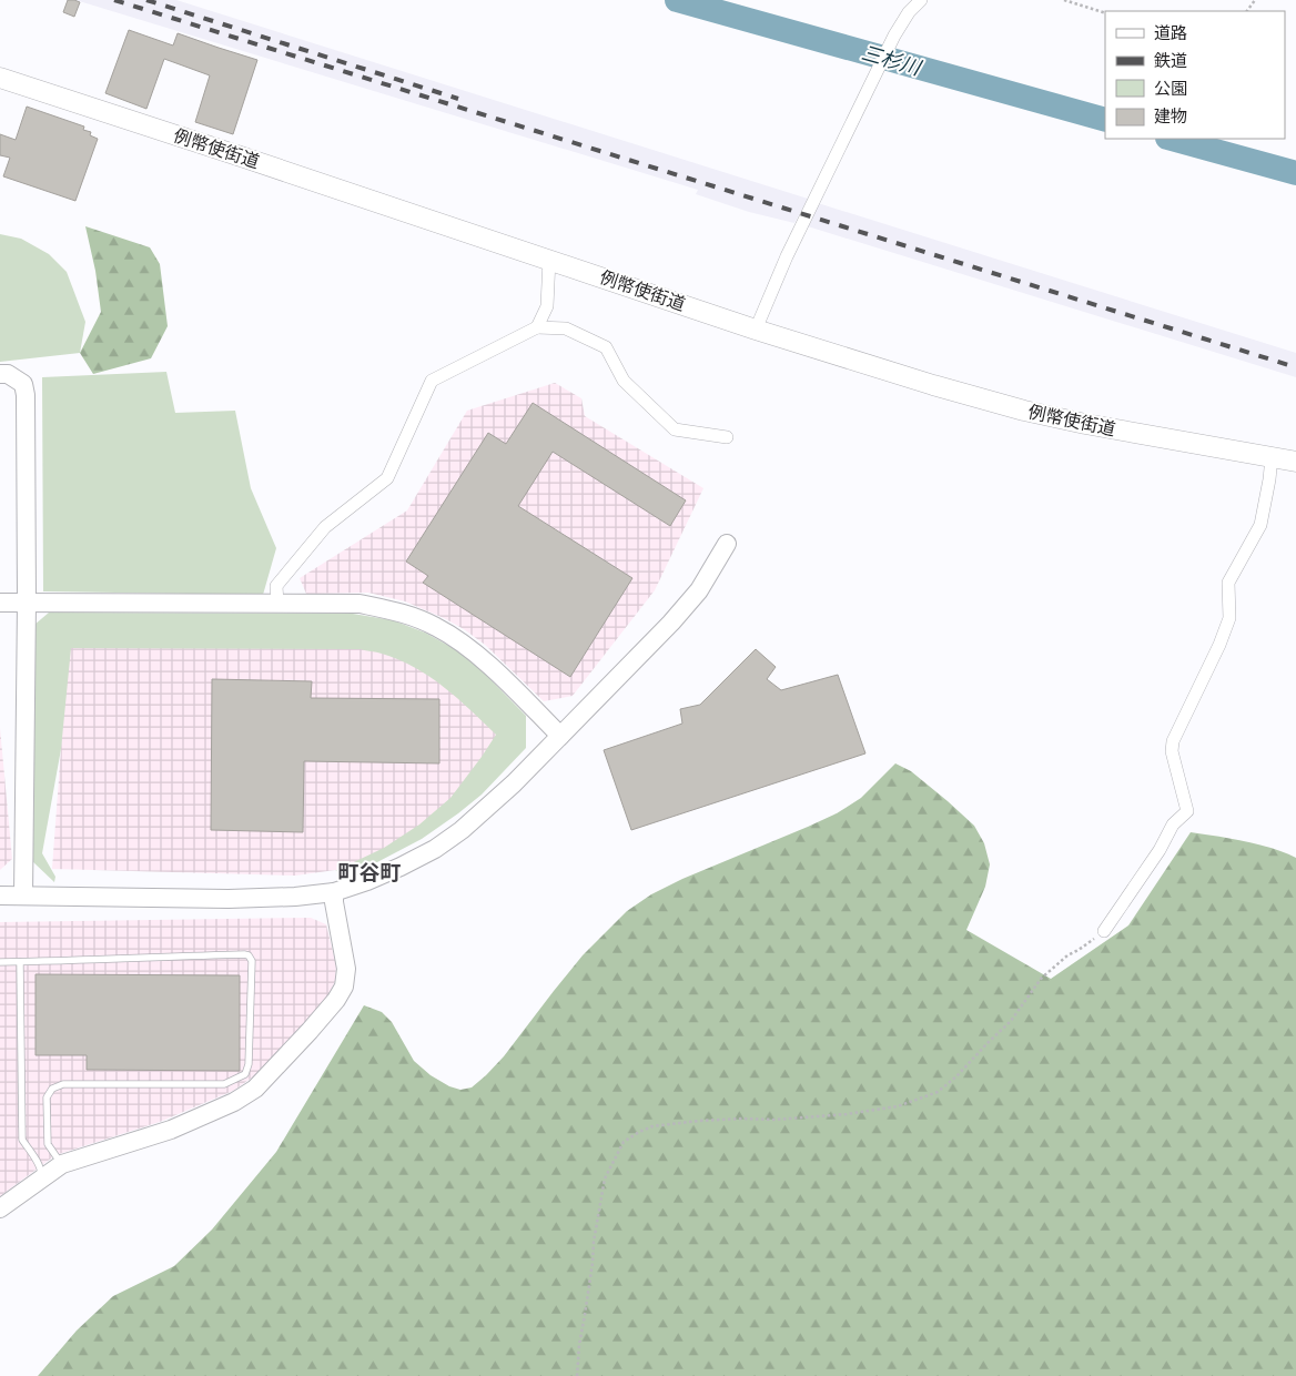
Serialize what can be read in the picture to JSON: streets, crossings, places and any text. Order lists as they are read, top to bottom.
{
  "streets": {
    "main road": ["例幣使街道"]
  },
  "districts": ["町谷町"],
  "water": ["三杉川"],
  "legend": [
    "道路",
    "鉄道",
    "公園",
    "建物"
  ]
}
